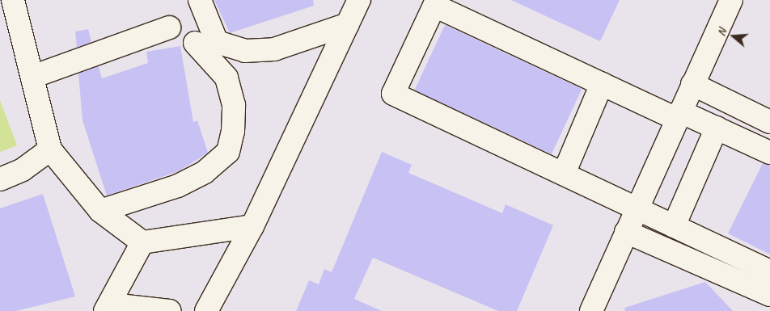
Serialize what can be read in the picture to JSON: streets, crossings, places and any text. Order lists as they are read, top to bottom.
{
  "north": "left"
}
